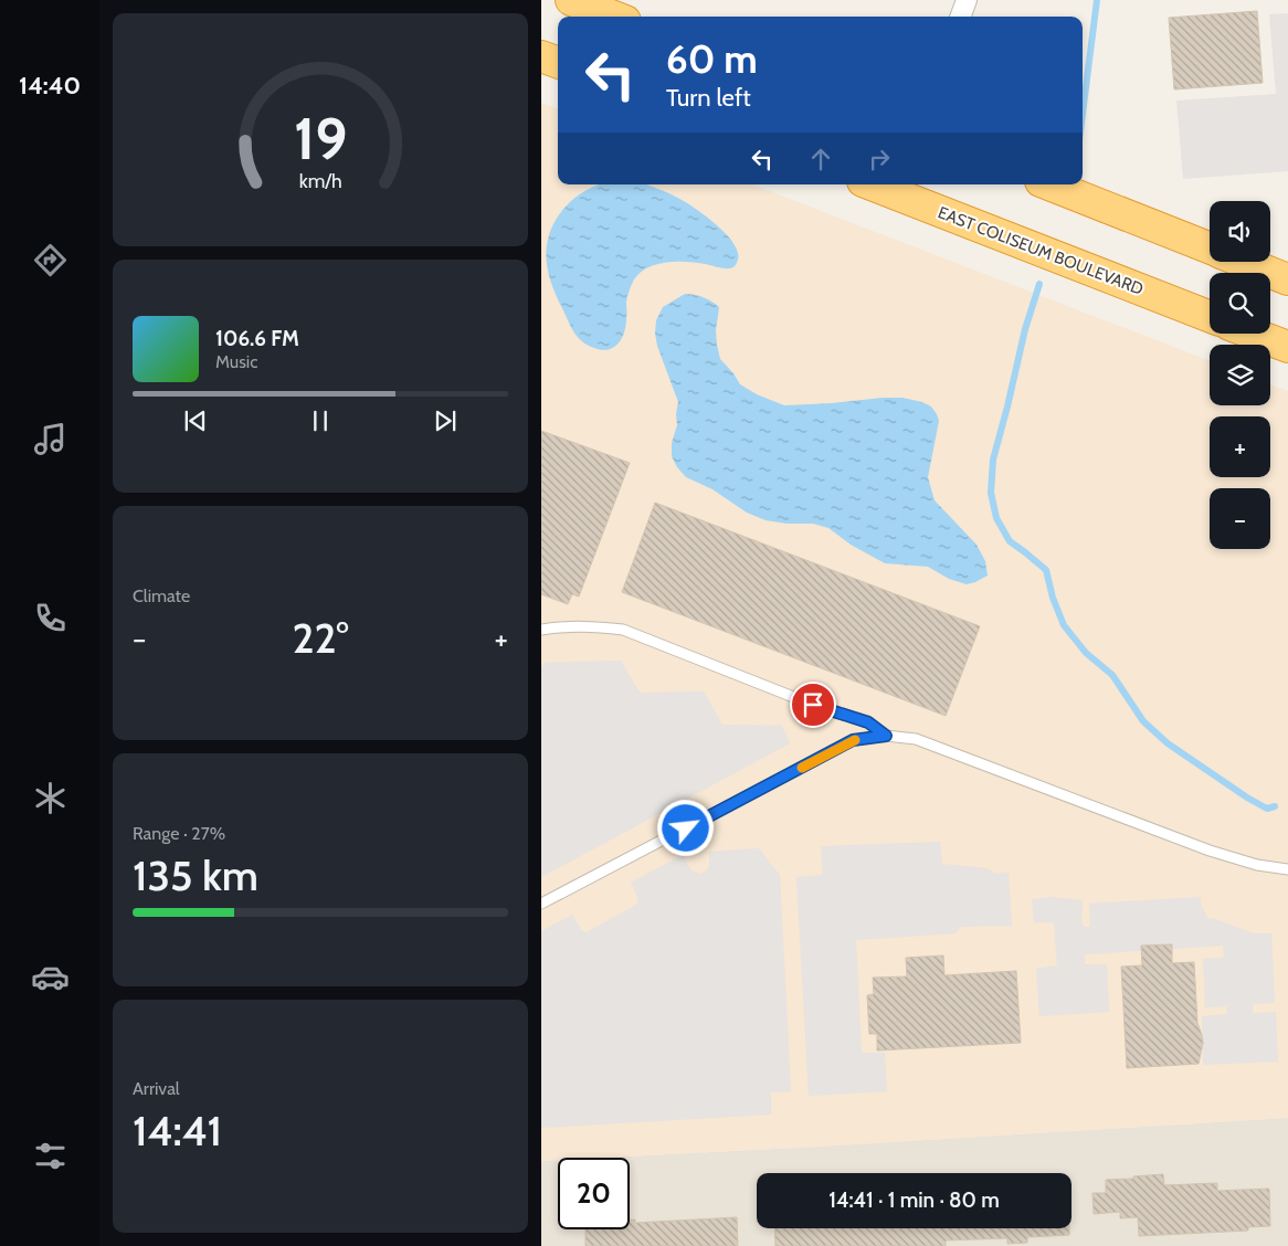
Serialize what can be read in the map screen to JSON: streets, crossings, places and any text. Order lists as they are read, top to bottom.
{
  "streets": {
    "highway": ["EAST COLISEUM BOULEVARD"]
  },
  "page": {
    "tabs": "14:40",
    "turn": ["60 m", "Turn left"],
    "map_buttons": ["+", "−"],
    "song": ["106.6 FM", "Music"],
    "tile": [
      "Climate",
      ["Range · 27%", "135 km"],
      ["Arrival", "14:41"]
    ],
    "heat": ["−", "22°", "+"],
    "limit": "20",
    "trip": "14:41 · 1 min · 80 m",
    "gauge": ["19", "km/h"]
  }
}
